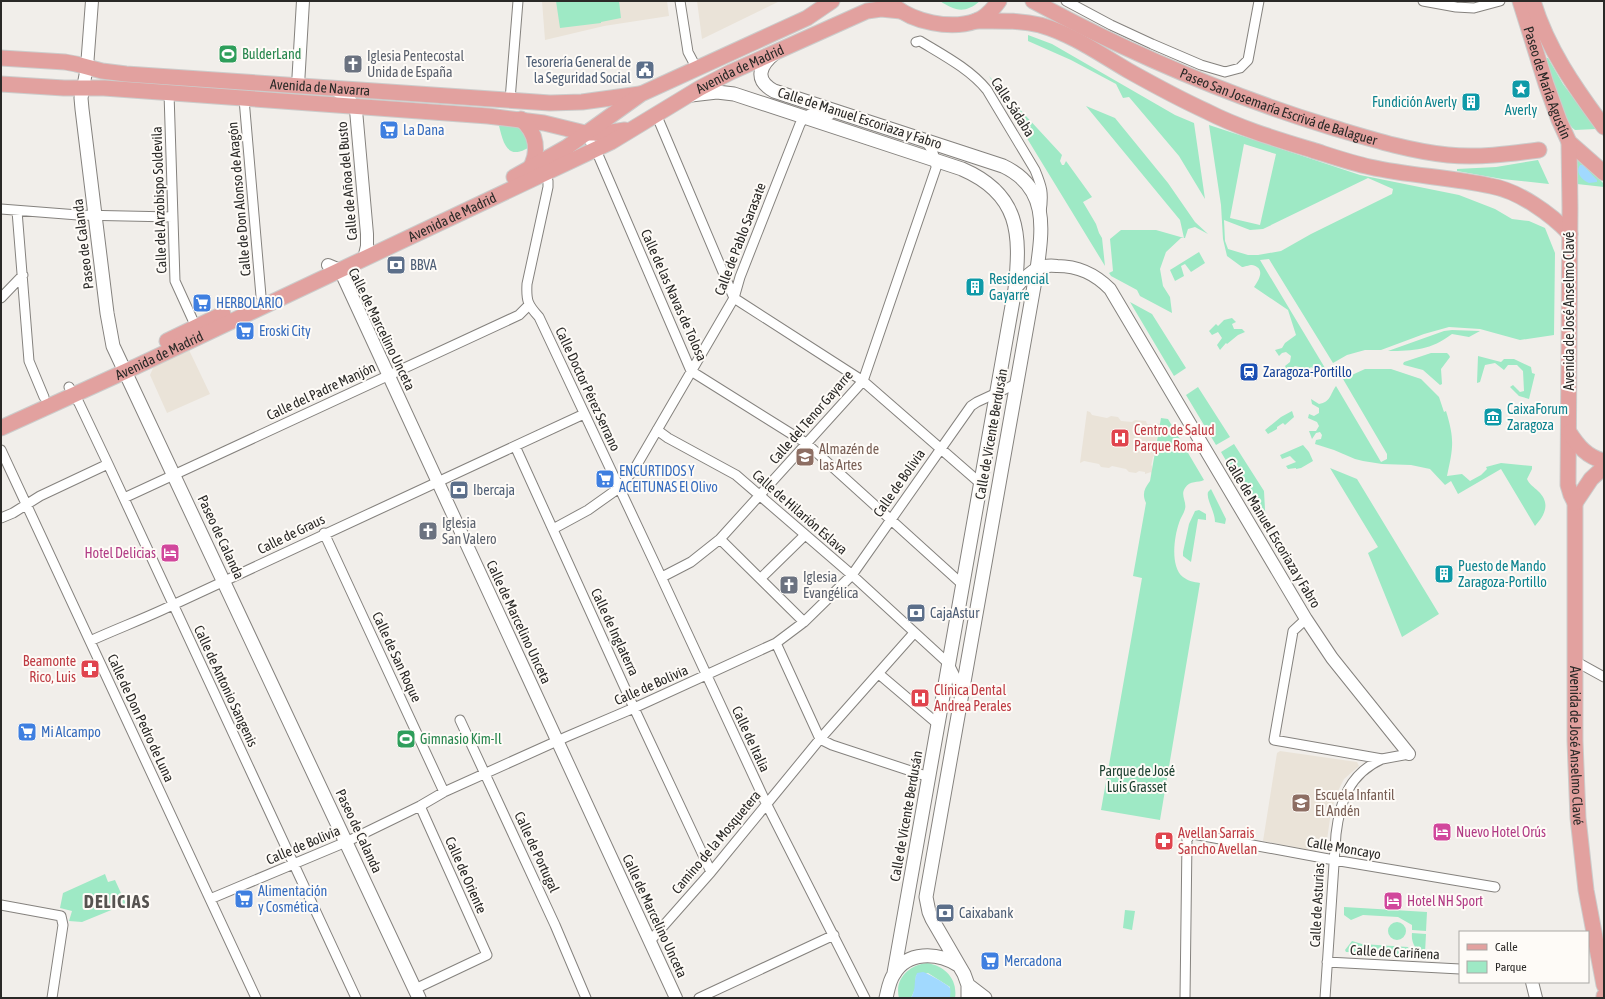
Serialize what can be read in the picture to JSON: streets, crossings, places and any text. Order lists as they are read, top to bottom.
{
  "streets": {
    "main road": [
      "Avenida de Madrid",
      "Paseo de María Agustín",
      "Avenida de Navarra",
      "Paseo San Josemaría Escrivá de Balaguer",
      "Calle de Manuel Escoriaza y Fabro",
      "Paseo de Calanda",
      "Avenida de José Anselmo Clavé",
      "Calle de Vicente Berdusán"
    ],
    "street": [
      "Calle Sádaba",
      "Calle de Añoa del Busto",
      "Calle de Don Alonso de Aragón",
      "Calle del Arzobispo Soldevila",
      "Calle de Pablo Sarasate",
      "Calle de las Navas de Tolosa",
      "Calle de Marcelino Unceta",
      "Calle Doctor Pérez Serrano",
      "Calle del Padre Manjón",
      "Calle del Tenor Gayarre",
      "Calle de Bolivia",
      "Calle de Hilarión Eslava",
      "Calle de Graus",
      "Calle de Inglaterra",
      "Calle de San Roque",
      "Calle de Antonio Sangenis",
      "Calle de Don Pedro de Luna",
      "Calle de Italia",
      "Camino de la Mosquetera",
      "Calle Moncayo",
      "Calle de Portugal",
      "Calle de Oriente",
      "Calle de Asturias",
      "Calle de Cariñena"
    ]
  },
  "crossings": [
    ["Avenida de Madrid", "Avenida de Navarra"],
    ["Avenida de Madrid", "Paseo San Josemaría Escrivá de Balaguer"],
    ["Avenida de Madrid", "Calle de Manuel Escoriaza y Fabro"],
    ["Avenida de Madrid", "Calle de Añoa del Busto"],
    ["Avenida de Madrid", "Calle de Don Alonso de Aragón"],
    ["Avenida de Madrid", "Calle del Arzobispo Soldevila"],
    ["Avenida de Madrid", "Paseo de Calanda"],
    ["Avenida de Madrid", "Calle de las Navas de Tolosa"],
    ["Avenida de Madrid", "Calle de Marcelino Unceta"],
    ["Avenida de Madrid", "Calle de Antonio Sangenis"],
    ["Paseo de María Agustín", "Avenida de José Anselmo Clavé"],
    ["Avenida de Navarra", "Calle de Añoa del Busto"],
    ["Avenida de Navarra", "Calle de Don Alonso de Aragón"],
    ["Avenida de Navarra", "Calle del Arzobispo Soldevila"],
    ["Avenida de Navarra", "Paseo de Calanda"],
    ["Avenida de Navarra", "Calle de las Navas de Tolosa"],
    ["Paseo San Josemaría Escrivá de Balaguer", "Avenida de José Anselmo Clavé"],
    ["Calle Sádaba", "Calle de Vicente Berdusán"],
    ["Calle de Manuel Escoriaza y Fabro", "Calle de Pablo Sarasate"],
    ["Calle de Manuel Escoriaza y Fabro", "Calle del Tenor Gayarre"],
    ["Calle de Manuel Escoriaza y Fabro", "Calle de Vicente Berdusán"],
    ["Calle de Pablo Sarasate", "Calle de las Navas de Tolosa"],
    ["Calle de Pablo Sarasate", "Calle Doctor Pérez Serrano"],
    ["Calle de Pablo Sarasate", "Calle de Hilarión Eslava"],
    ["Calle de Pablo Sarasate", "Calle de Inglaterra"],
    ["Calle de Pablo Sarasate", "Calle de Italia"],
    ["Paseo de Calanda", "Calle del Padre Manjón"],
    ["Paseo de Calanda", "Calle de Bolivia"],
    ["Paseo de Calanda", "Calle de Graus"],
    ["Paseo de Calanda", "Calle de Oriente"],
    ["Calle de las Navas de Tolosa", "Calle del Tenor Gayarre"],
    ["Calle de las Navas de Tolosa", "Calle de Vicente Berdusán"],
    ["Calle de las Navas de Tolosa", "Calle de Bolivia"],
    ["Calle de Marcelino Unceta", "Calle del Padre Manjón"],
    ["Calle de Marcelino Unceta", "Calle de Bolivia"],
    ["Calle de Marcelino Unceta", "Calle de Graus"],
    ["Calle de Marcelino Unceta", "Camino de la Mosquetera"],
    ["Calle Doctor Pérez Serrano", "Calle del Padre Manjón"],
    ["Calle Doctor Pérez Serrano", "Calle de Graus"],
    ["Calle Doctor Pérez Serrano", "Calle de Italia"],
    ["Calle del Padre Manjón", "Calle de Antonio Sangenis"],
    ["Calle del Tenor Gayarre", "Calle de Hilarión Eslava"],
    ["Calle del Tenor Gayarre", "Calle de Italia"],
    ["Calle de Vicente Berdusán", "Calle de Bolivia"],
    ["Calle de Vicente Berdusán", "Calle de Hilarión Eslava"],
    ["Calle de Bolivia", "Calle de Hilarión Eslava"],
    ["Calle de Bolivia", "Calle de Inglaterra"],
    ["Calle de Bolivia", "Calle de San Roque"],
    ["Calle de Bolivia", "Calle de Antonio Sangenis"],
    ["Calle de Bolivia", "Calle de Don Pedro de Luna"],
    ["Calle de Bolivia", "Calle de Italia"],
    ["Calle de Bolivia", "Calle de Portugal"],
    ["Calle de Bolivia", "Calle de Oriente"],
    ["Calle de Hilarión Eslava", "Camino de la Mosquetera"],
    ["Calle de Graus", "Calle de Inglaterra"],
    ["Calle de Graus", "Calle de San Roque"],
    ["Calle de Graus", "Calle de Antonio Sangenis"],
    ["Calle de Graus", "Calle de Don Pedro de Luna"],
    ["Calle de Inglaterra", "Camino de la Mosquetera"],
    ["Calle de Italia", "Camino de la Mosquetera"],
    ["Calle Moncayo", "Calle de Asturias"],
    ["Calle de Asturias", "Calle de Cariñena"]
  ],
  "districts": ["DELICIAS"],
  "parks": ["Parque de José Luis Grasset"],
  "places": {
    "sports": ["BulderLand", "Gimnasio Kim-Il"],
    "church": ["Iglesia Pentecostal Unida de España", "Iglesia San Valero", "Iglesia Evangélica"],
    "public building": ["Tesorería General de la Seguridad Social"],
    "place": ["Averly"],
    "building": ["Fundición Averly", "Residencial Gayarre", "Puesto de Mando Zaragoza-Portillo"],
    "supermarket": [
      "La Dana",
      "HERBOLARIO",
      "Eroski City",
      "ENCURTIDOS Y ACEITUNAS El Olivo",
      "Mi Alcampo",
      "Alimentación y Cosmética",
      "Mercadona"
    ],
    "bank": [
      "BBVA",
      "Ibercaja",
      "CajaAstur",
      "Caixabank"
    ],
    "station": ["Zaragoza-Portillo"],
    "museum": ["CaixaForum Zaragoza"],
    "hospital": ["Centro de Salud Parque Roma", "Clínica Dental Andrea Perales"],
    "school or university": ["Almazén de las Artes", "Escuela Infantil El Andén"],
    "hotel": ["Hotel Delicias", "Nuevo Hotel Orús", "Hotel NH Sport"],
    "pharmacy": ["Beamonte Rico, Luis", "Avellan Sarrais Sancho Avellan"]
  },
  "legend": ["Calle", "Parque"]
}
